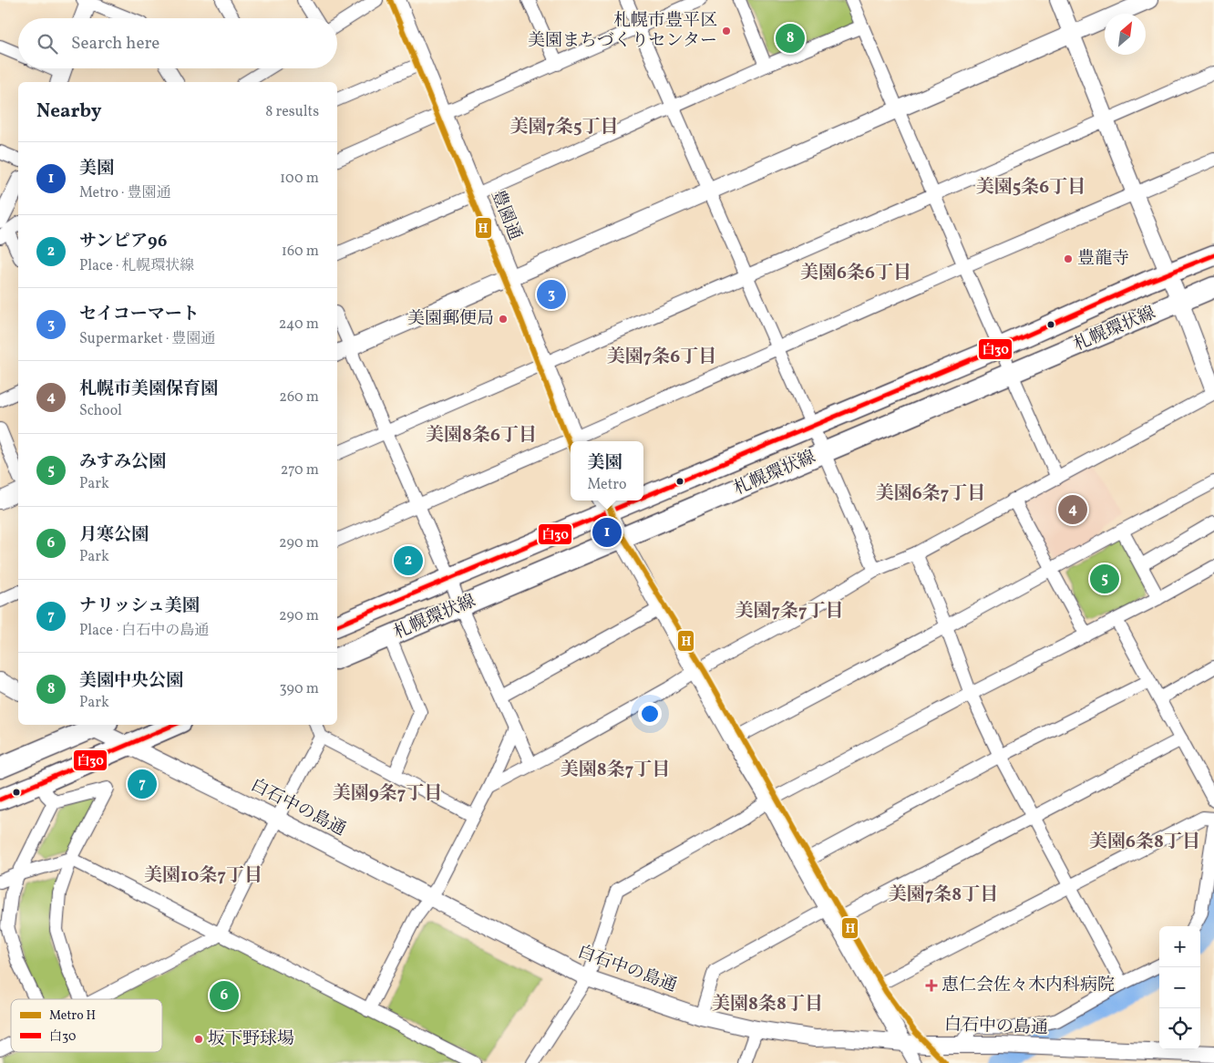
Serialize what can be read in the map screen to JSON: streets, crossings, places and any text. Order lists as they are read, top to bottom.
{
  "streets": {
    "main road": ["札幌環状線"],
    "street": ["豊園通", "白石中の島通"]
  },
  "districts": [
    "美園7条5丁目",
    "美園5条6丁目",
    "美園6条6丁目",
    "美園7条6丁目",
    "美園8条6丁目",
    "美園6条7丁目",
    "美園7条7丁目",
    "美園8条7丁目",
    "美園9条7丁目",
    "美園6条8丁目",
    "美園10条7丁目",
    "美園7条8丁目",
    "美園8条8丁目"
  ],
  "places": {
    "other": [
      "札幌市豊平区 美園まちづくりセンター",
      "豊龍寺",
      "美園郵便局",
      "坂下野球場"
    ],
    "health": ["恵仁会佐々木内科病院"]
  },
  "lines": ["metro line H", "transit line 白30"],
  "legend": ["Metro H", "白30"],
  "north": "top right",
  "page": {
    "search": "Search here",
    "pins": [
      "8",
      "3",
      "4",
      "1",
      "2",
      "5",
      "7",
      "6"
    ],
    "heading": ["Nearby", "8 results"],
    "list": [
      {
        "mark": "1",
        "name": "美園",
        "note": "Metro · 豊園通",
        "value": "100 m"
      },
      {
        "mark": "2",
        "name": "サンピア96",
        "note": "Place · 札幌環状線",
        "value": "160 m"
      },
      {
        "mark": "3",
        "name": "セイコーマート",
        "note": "Supermarket · 豊園通",
        "value": "240 m"
      },
      {
        "mark": "4",
        "name": "札幌市美園保育園",
        "note": "School",
        "value": "260 m"
      },
      {
        "mark": "5",
        "name": "みすみ公園",
        "note": "Park",
        "value": "270 m"
      },
      {
        "mark": "6",
        "name": "月寒公園",
        "note": "Park",
        "value": "290 m"
      },
      {
        "mark": "7",
        "name": "ナリッシュ美園",
        "note": "Place · 白石中の島通",
        "value": "290 m"
      },
      {
        "mark": "8",
        "name": "美園中央公園",
        "note": "Park",
        "value": "390 m"
      }
    ],
    "popup": ["美園", "Metro"],
    "map_buttons": ["+", "−"]
  }
}
